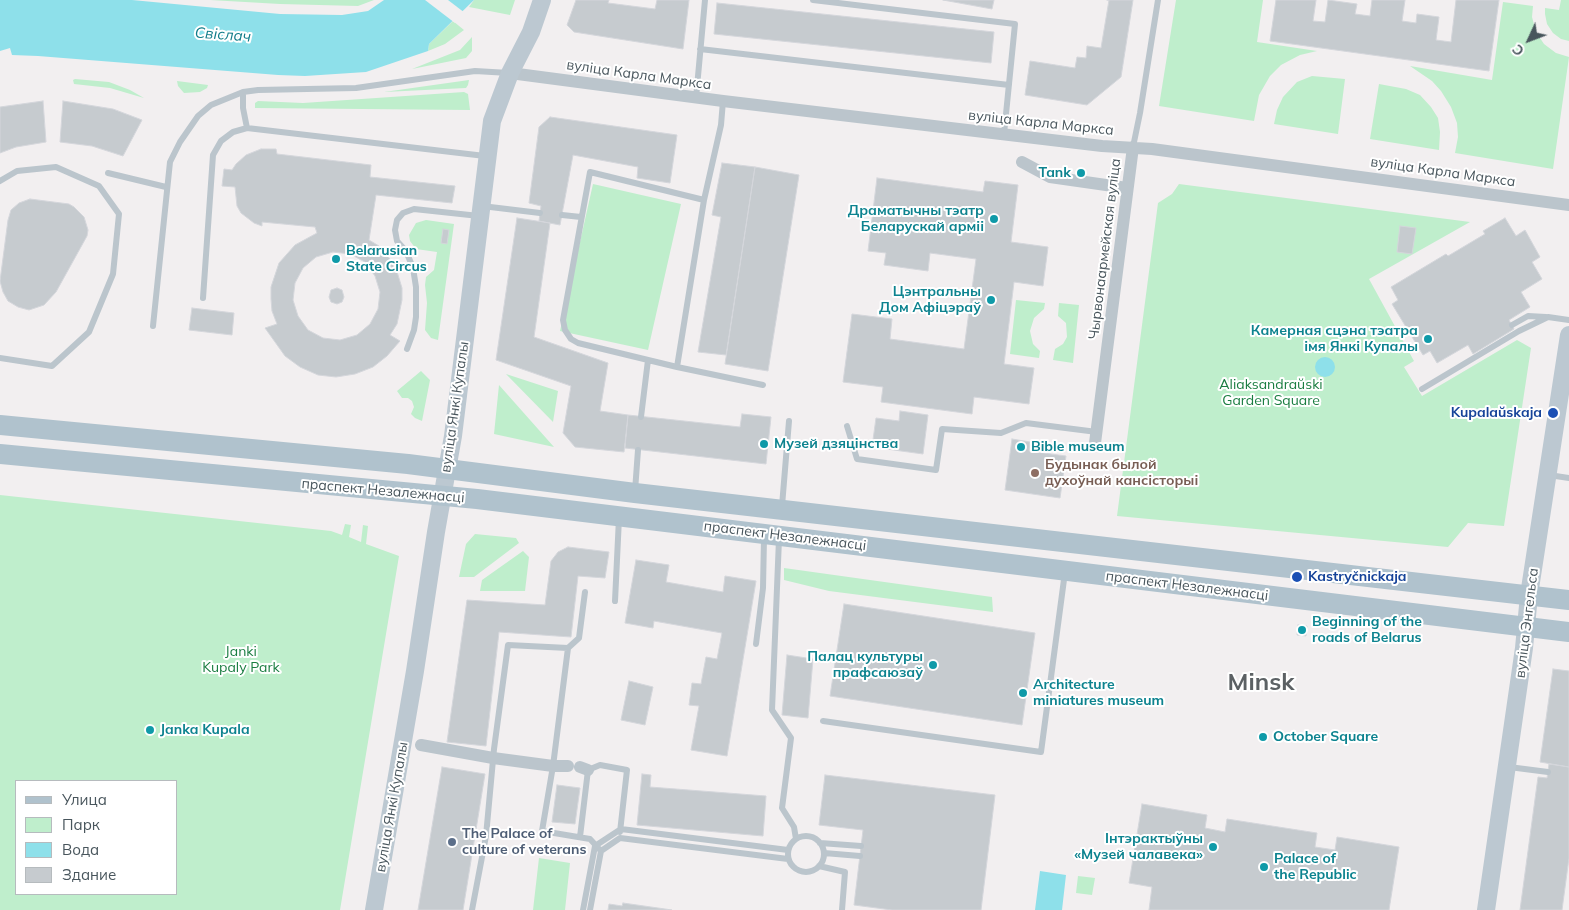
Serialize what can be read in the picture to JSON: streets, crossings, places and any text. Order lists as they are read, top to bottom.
{
  "streets": {
    "main road": ["вуліца Янкі Купалы", "праспект Незалежнасці", "вуліца Энгельса"],
    "street": ["вуліца Карла Маркса", "Чырвонаармейская вуліца"]
  },
  "crossings": [
    ["вуліца Карла Маркса", "Чырвонаармейская вуліца"],
    ["вуліца Карла Маркса", "вуліца Янкі Купалы"],
    ["вуліца Янкі Купалы", "праспект Незалежнасці"],
    ["праспект Незалежнасці", "вуліца Энгельса"]
  ],
  "districts": ["Minsk"],
  "water": ["Свіслач"],
  "parks": ["Aliaksandraŭski Garden Square", "Janki Kupaly Park"],
  "places": [
    "Tank",
    "Драматычны тэатр Беларускай арміі",
    "Belarusian State Circus",
    "Цэнтральны Дом Афіцэраў",
    "Камерная сцэна тэатра імя Янкі Купалы",
    "Kupalaŭskaja",
    "Музей дзяцінства",
    "Bible museum",
    "Будынак былой духоўнай кансісторыі",
    "Kastryčnickaja",
    "Beginning of the roads of Belarus",
    "Палац культуры прафсаюзаў",
    "Architecture miniatures museum",
    "Janka Kupala",
    "October Square",
    "The Palace of culture of veterans",
    "Інтэрактыўны «Музей чалавека»",
    "Palace of the Republic"
  ],
  "legend": [
    "Улица",
    "Парк",
    "Вода",
    "Здание"
  ],
  "north": "bottom left"
}
